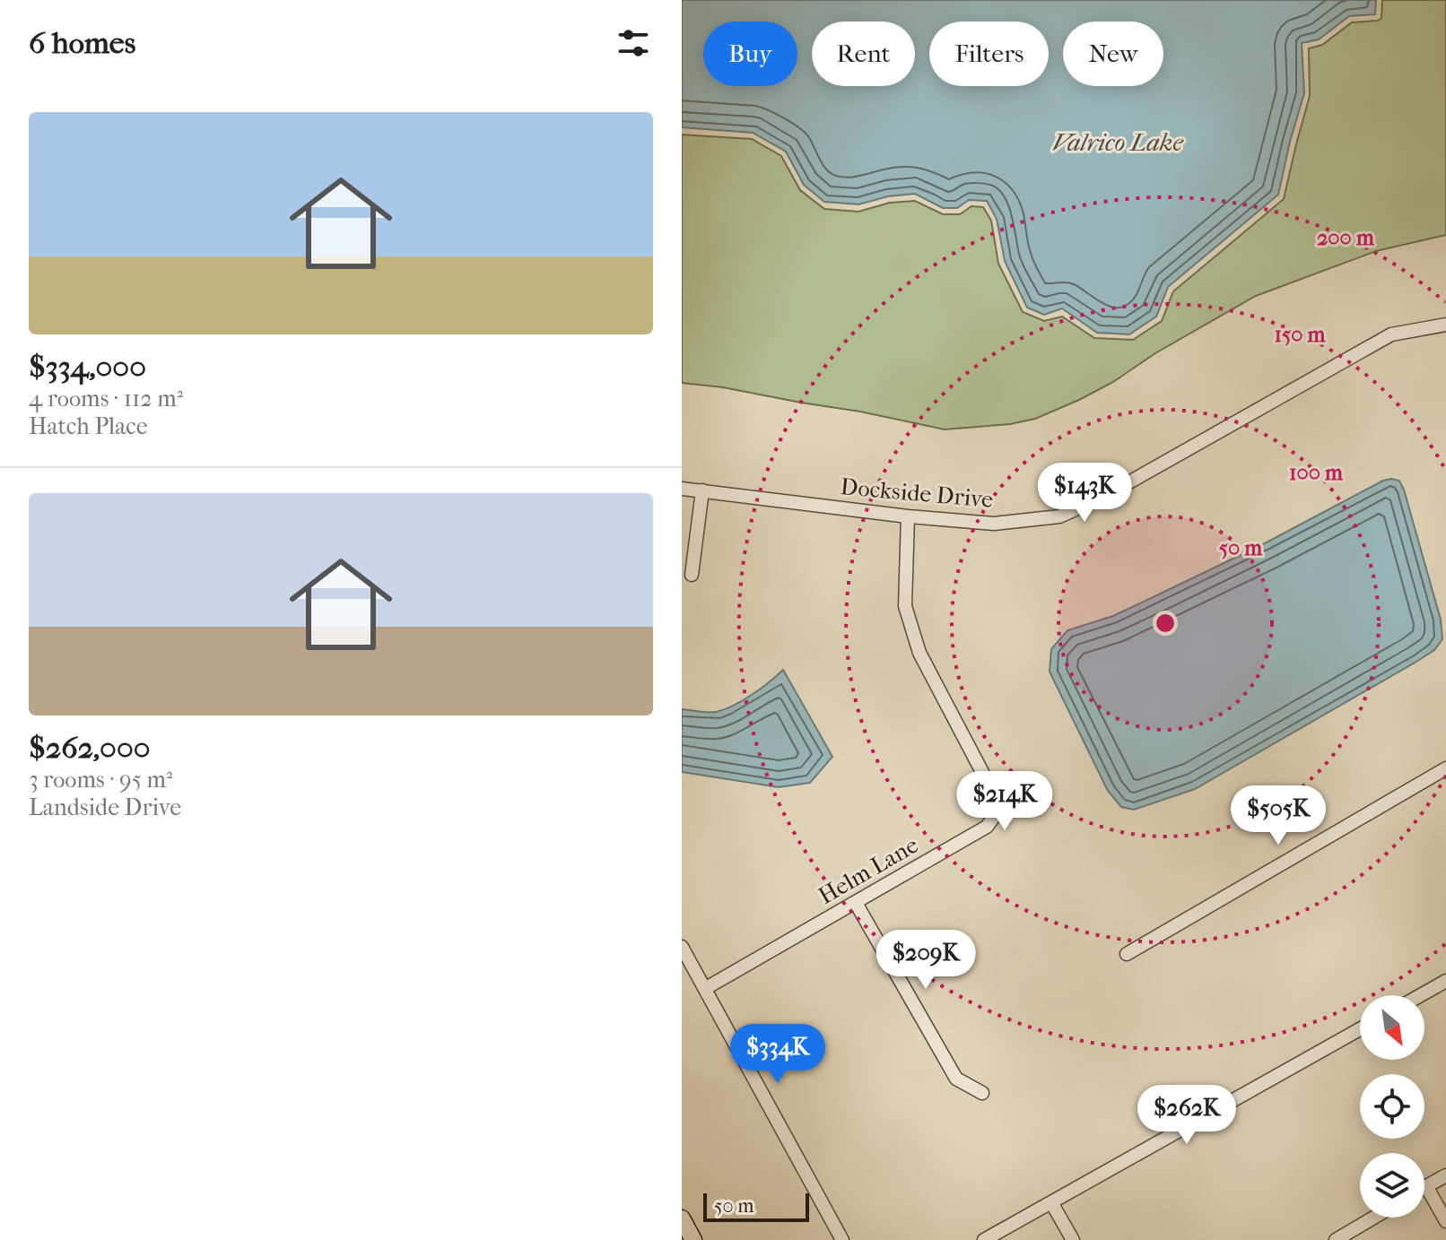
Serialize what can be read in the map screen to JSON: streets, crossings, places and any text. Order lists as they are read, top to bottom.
{
  "streets": {
    "street": ["Dockside Drive", "Helm Lane"]
  },
  "crossings": [
    ["Dockside Drive", "Helm Lane"]
  ],
  "water": ["Valrico Lake"],
  "scale_bar": "50 m",
  "north": "bottom right",
  "page": {
    "heading": "6 homes",
    "chip": [
      "Buy",
      "Rent",
      "Filters",
      "New"
    ],
    "list": [
      {
        "name": "$334,000",
        "note": "4 rooms · 112 m² · Hatch Place"
      },
      {
        "name": "$262,000",
        "note": "3 rooms · 95 m² · Landside Drive"
      }
    ],
    "price": [
      "$143K",
      "$214K",
      "$505K",
      "$209K",
      "$334K",
      "$262K"
    ],
    "scale": "50 m"
  },
  "rings": [
    "200 m",
    "150 m",
    "100 m",
    "50 m"
  ]
}
